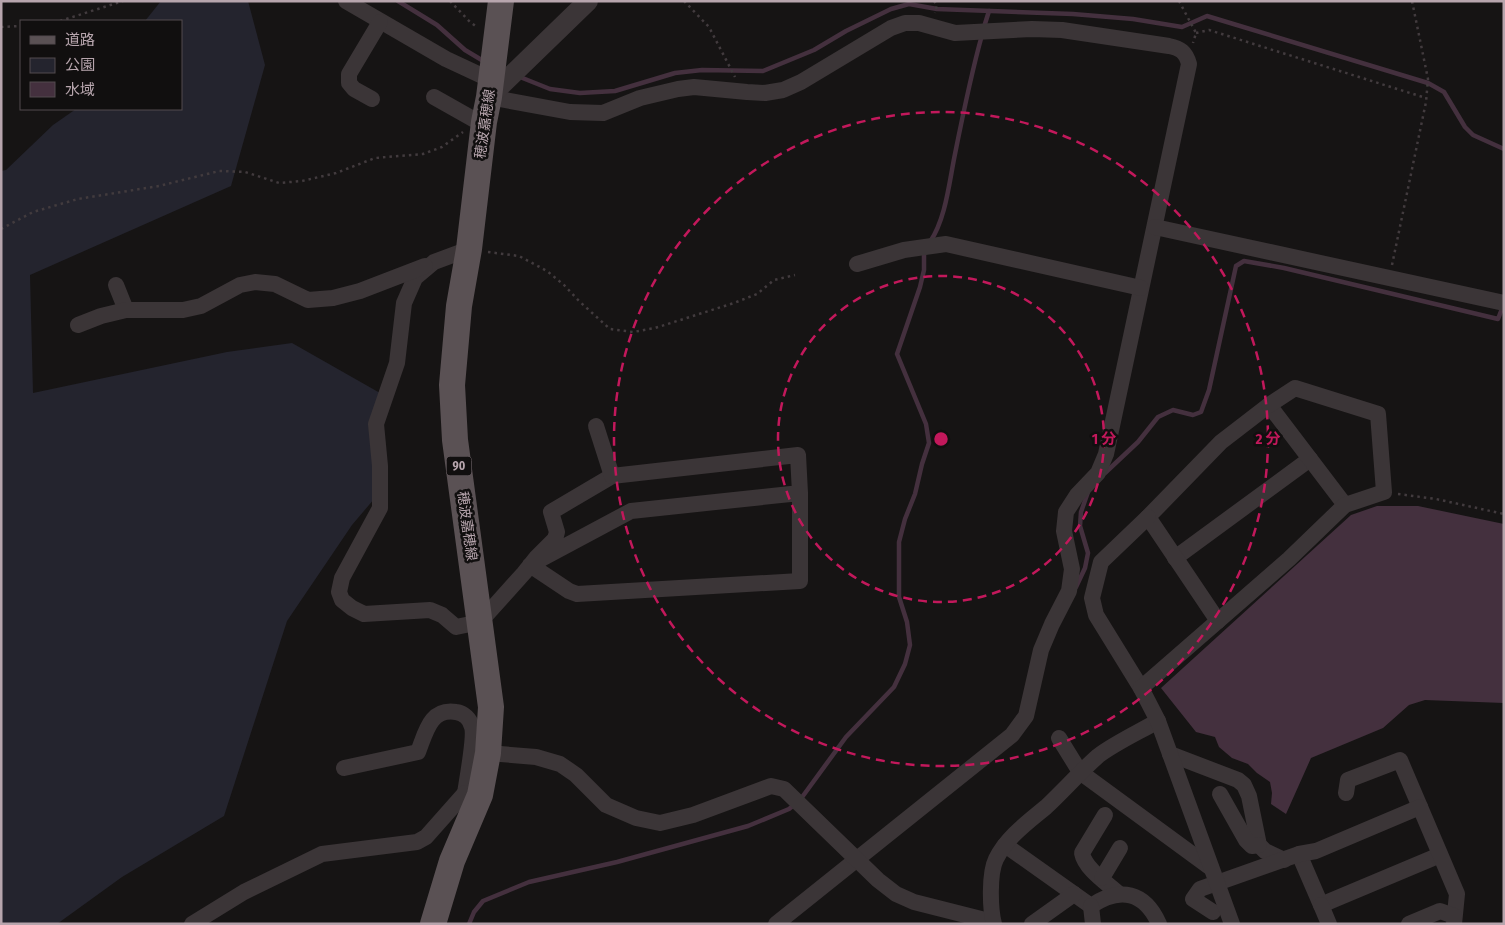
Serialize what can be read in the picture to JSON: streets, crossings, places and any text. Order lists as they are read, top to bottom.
{
  "streets": {
    "main road": ["穂波嘉穂線", "90"]
  },
  "legend": ["道路", "公園", "水域"],
  "rings": ["1 分", "2 分"]
}
